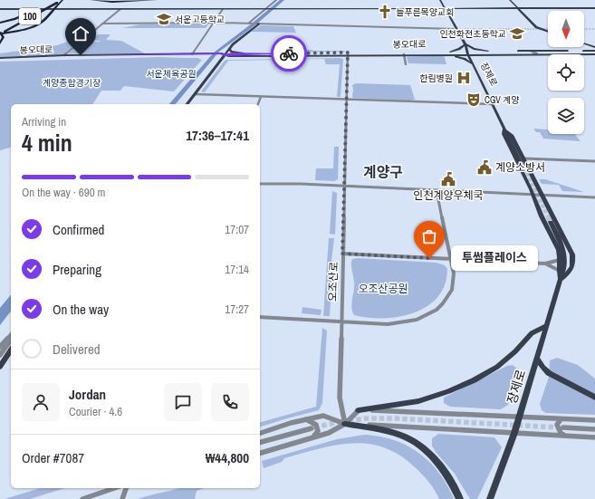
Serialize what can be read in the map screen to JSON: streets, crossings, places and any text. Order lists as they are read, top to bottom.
{
  "streets": {
    "highway": ["100"],
    "main road": ["봉오대로", "장제로"],
    "street": ["오조산로"]
  },
  "crossings": [
    ["봉오대로", "장제로"],
    ["봉오대로", "오조산로"]
  ],
  "districts": ["계양구"],
  "parks": ["서운체육공원", "계양종합경기장", "오조산공원"],
  "places": {
    "church": ["늘푸른목양교회"],
    "school or university": ["서운고등학교", "인천화전초등학교"],
    "hospital": ["한림병원"],
    "theatre": ["CGV 계양"],
    "public building": ["계양소방서", "인천계양우체국"],
    "other": ["투썸플레이스"]
  },
  "north": "bottom",
  "page": {
    "heading": ["4 min", "Arriving in", "17:36–17:41"],
    "panel": [
      "Jordan",
      "Courier · 4.6",
      "Order #7087",
      "₩44,800"
    ],
    "bar": "On the way · 690 m",
    "list": [
      ["Confirmed", "17:07"],
      ["Preparing", "17:14"],
      ["On the way", "17:27"],
      "Delivered"
    ],
    "bubble": "투썸플레이스"
  }
}
